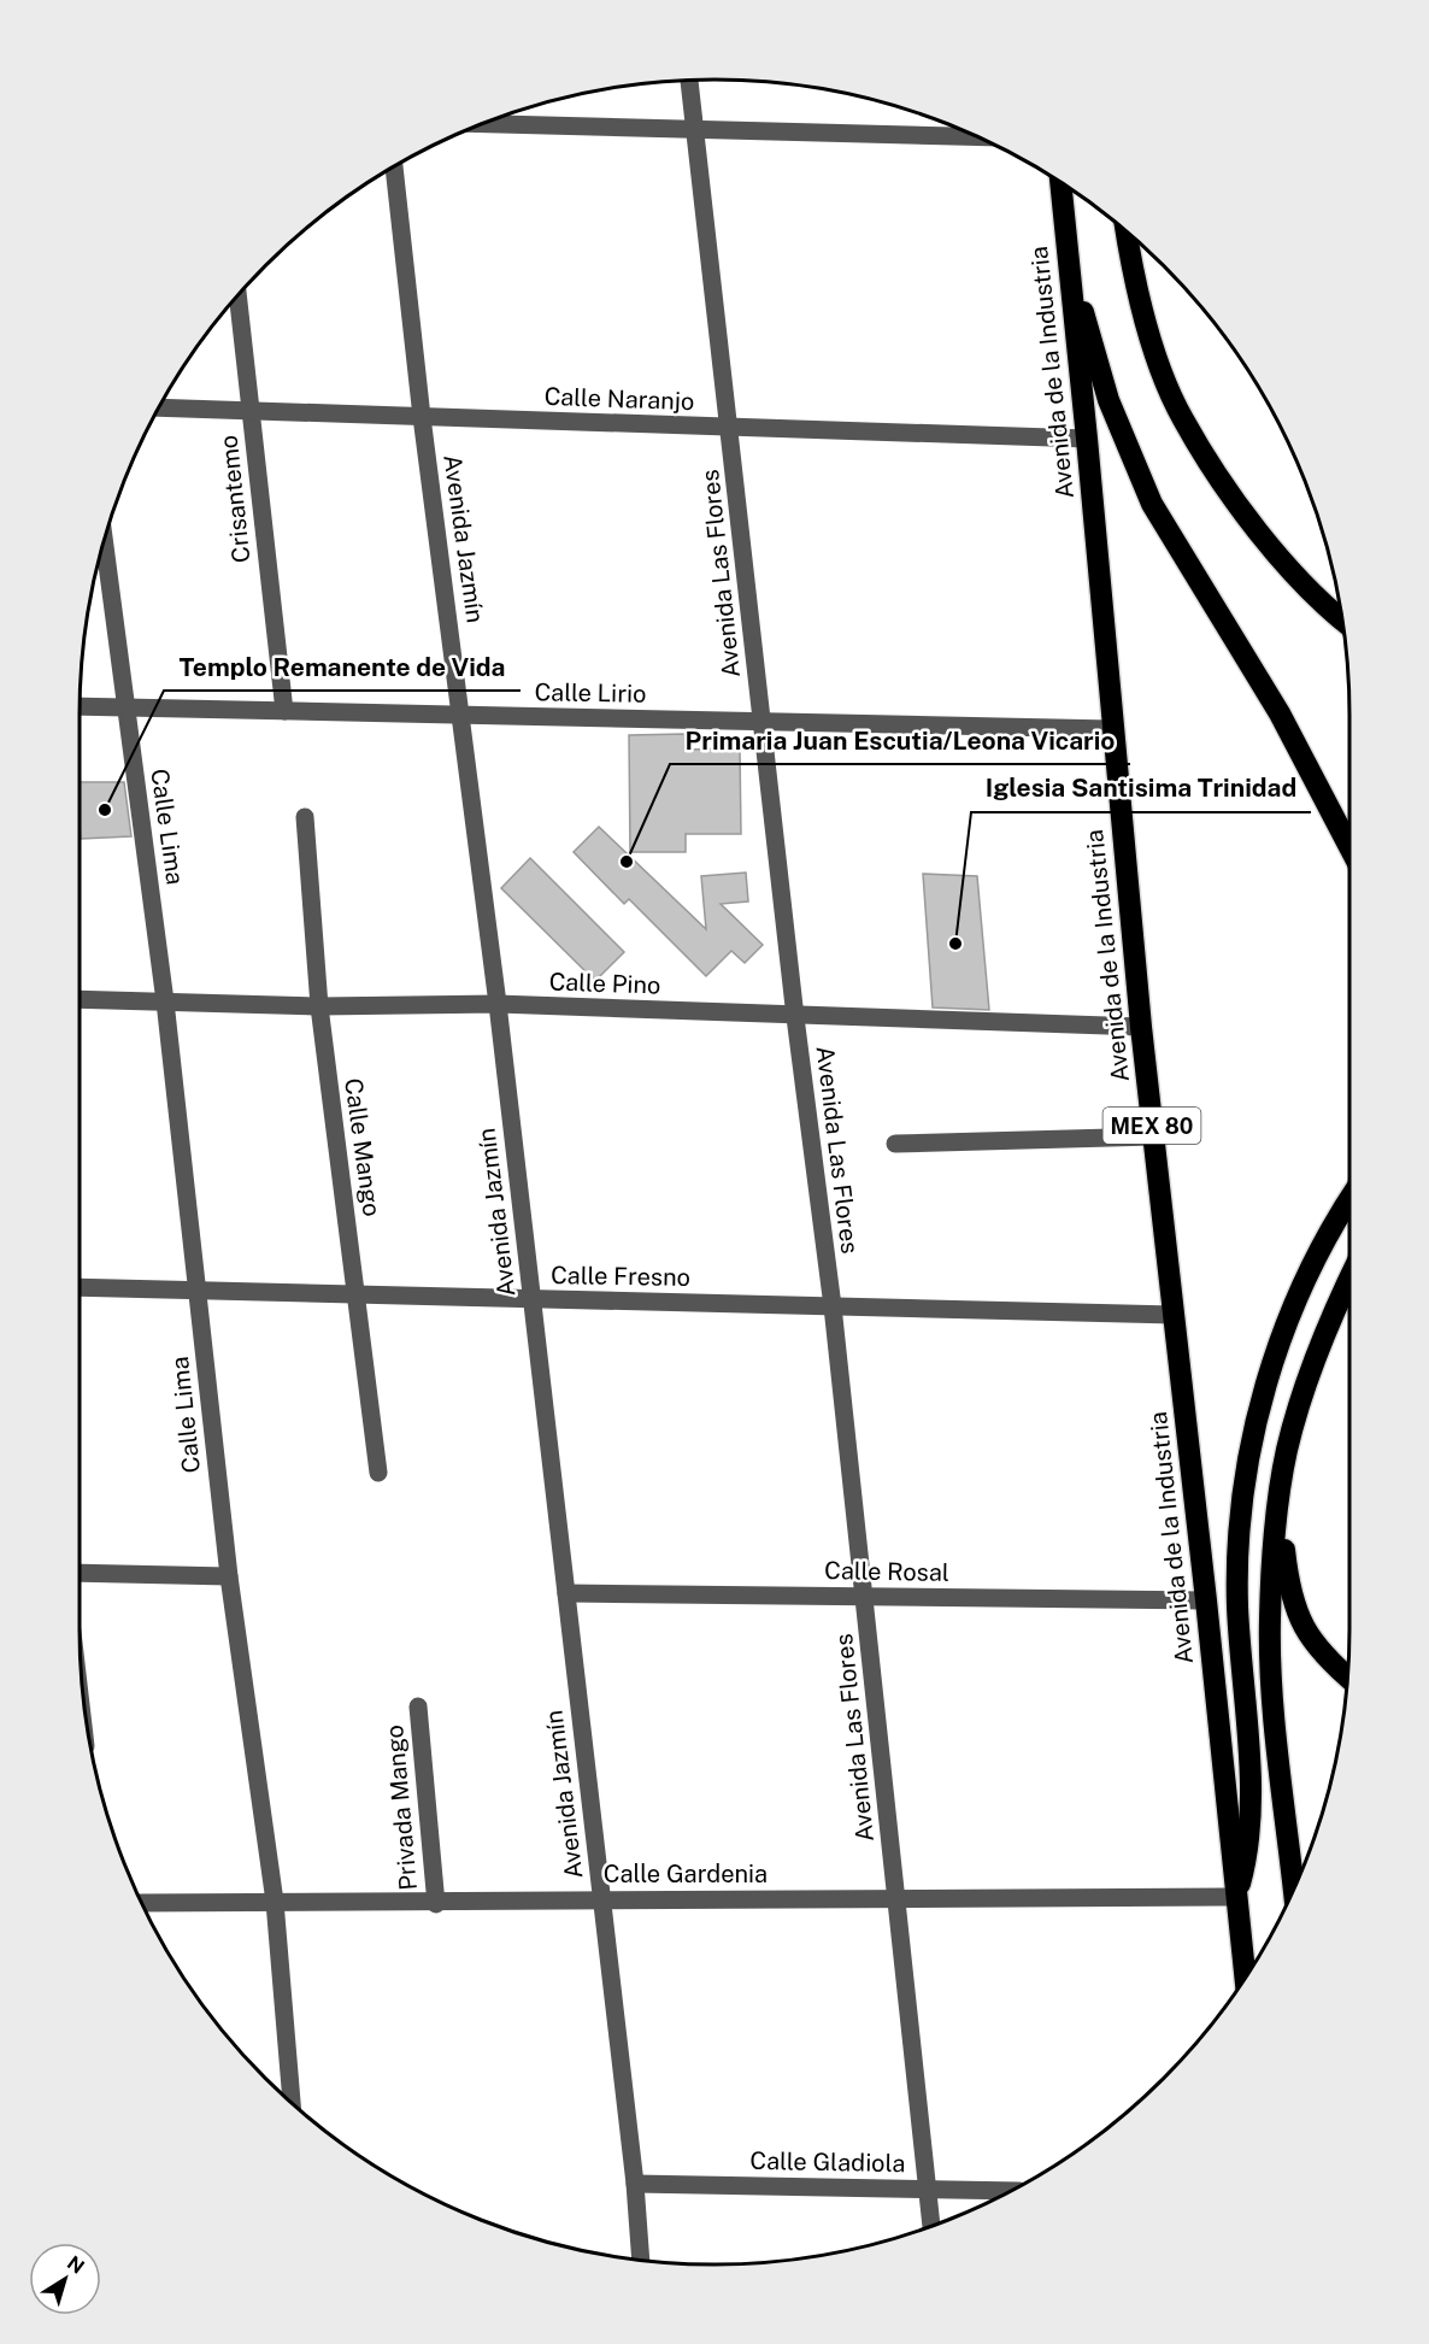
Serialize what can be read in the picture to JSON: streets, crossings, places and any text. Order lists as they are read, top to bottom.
{
  "streets": {
    "highway": ["Avenida de la Industria", "MEX 80"],
    "street": [
      "Calle Naranjo",
      "Crisantemo",
      "Avenida Jazmín",
      "Avenida Las Flores",
      "Calle Lirio",
      "Calle Lima",
      "Calle Pino",
      "Calle Mango",
      "Calle Fresno",
      "Calle Rosal",
      "Privada Mango",
      "Calle Gardenia",
      "Calle Gladiola"
    ]
  },
  "crossings": [
    ["Avenida de la Industria", "Calle Naranjo"],
    ["Avenida de la Industria", "Calle Lirio"],
    ["Avenida de la Industria", "Calle Pino"],
    ["Avenida de la Industria", "Calle Fresno"],
    ["Avenida de la Industria", "Calle Rosal"],
    ["Avenida de la Industria", "Calle Gardenia"],
    ["Calle Naranjo", "Crisantemo"],
    ["Calle Naranjo", "Avenida Jazmín"],
    ["Calle Naranjo", "Avenida Las Flores"],
    ["Crisantemo", "Calle Lirio"],
    ["Avenida Jazmín", "Calle Lirio"],
    ["Avenida Jazmín", "Calle Pino"],
    ["Avenida Jazmín", "Calle Fresno"],
    ["Avenida Jazmín", "Calle Rosal"],
    ["Avenida Jazmín", "Calle Gardenia"],
    ["Avenida Jazmín", "Calle Gladiola"],
    ["Avenida Las Flores", "Calle Lirio"],
    ["Avenida Las Flores", "Calle Pino"],
    ["Avenida Las Flores", "Calle Fresno"],
    ["Avenida Las Flores", "Calle Rosal"],
    ["Avenida Las Flores", "Calle Gardenia"],
    ["Avenida Las Flores", "Calle Gladiola"],
    ["Calle Lirio", "Calle Lima"],
    ["Calle Lima", "Calle Pino"],
    ["Calle Lima", "Calle Fresno"],
    ["Calle Lima", "Calle Gardenia"],
    ["Calle Pino", "Calle Mango"],
    ["Calle Mango", "Calle Fresno"],
    ["Privada Mango", "Calle Gardenia"]
  ],
  "places": ["Templo Remanente de Vida", "Primaria Juan Escutia/Leona Vicario", "Iglesia Santisima Trinidad"],
  "north": "top right"
}
